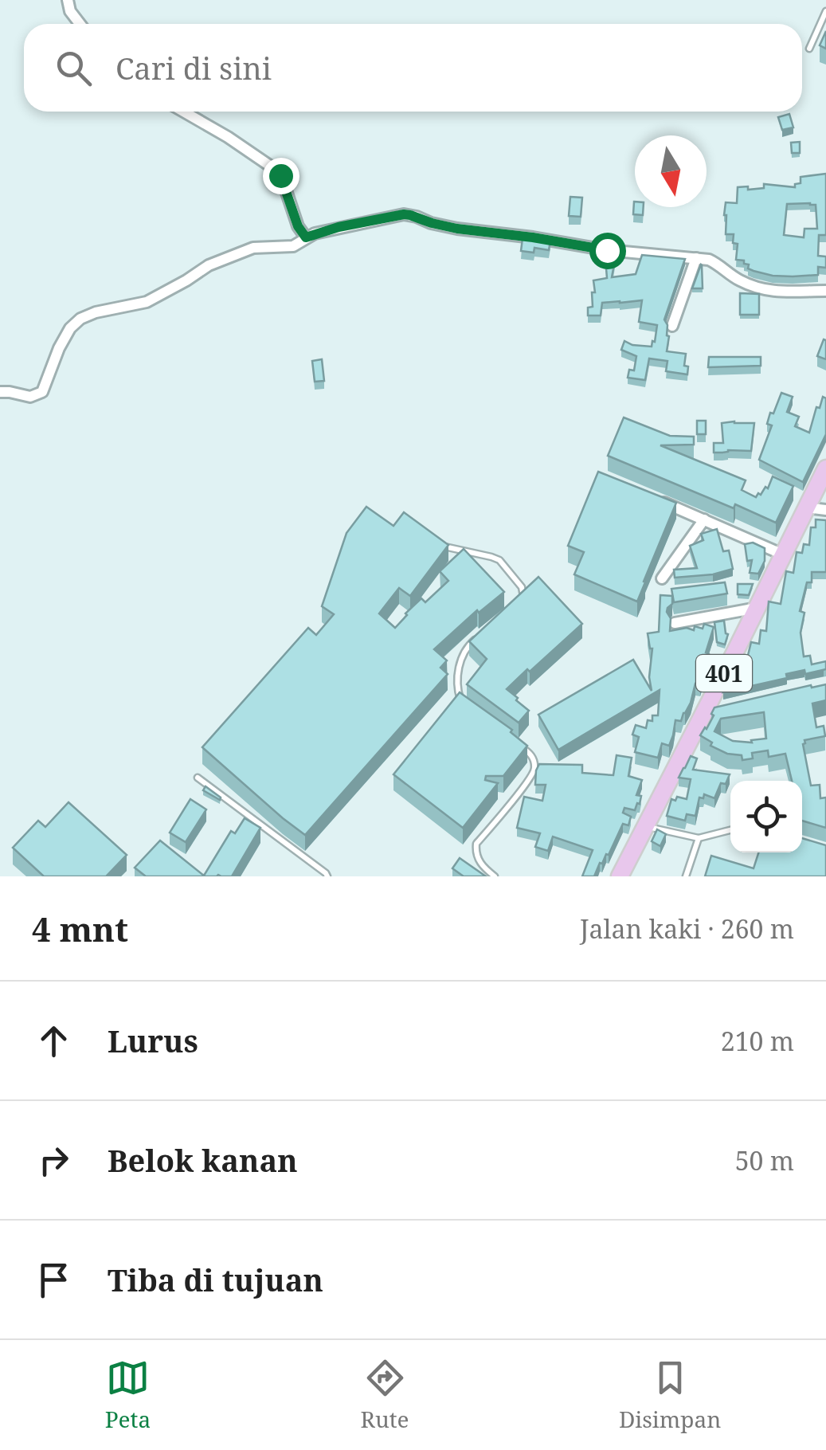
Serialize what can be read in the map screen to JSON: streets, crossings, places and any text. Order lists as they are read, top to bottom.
{
  "streets": {
    "main road": ["401"]
  },
  "north": "bottom",
  "page": {
    "search": "Cari di sini",
    "heading": ["4 mnt", "Jalan kaki · 260 m"],
    "list": [
      ["Lurus", "210 m"],
      ["Belok kanan", "50 m"],
      "Tiba di tujuan"
    ],
    "nav": ["Peta", "Rute", "Disimpan"]
  }
}
